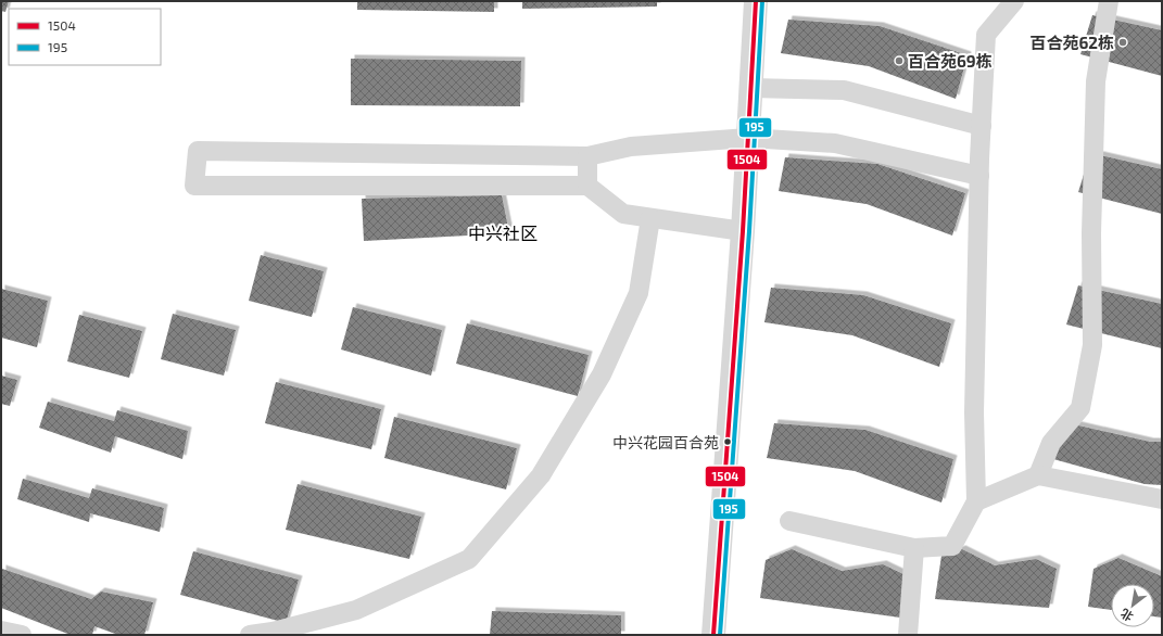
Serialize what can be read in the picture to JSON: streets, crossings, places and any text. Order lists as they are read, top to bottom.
{
  "districts": ["中兴社区"],
  "places": ["百合苑62栋", "百合苑69栋", "中兴花园百合苑"],
  "lines": ["transit line 1504", "transit line 195"],
  "legend": ["1504", "195"],
  "north": "bottom left"
}
